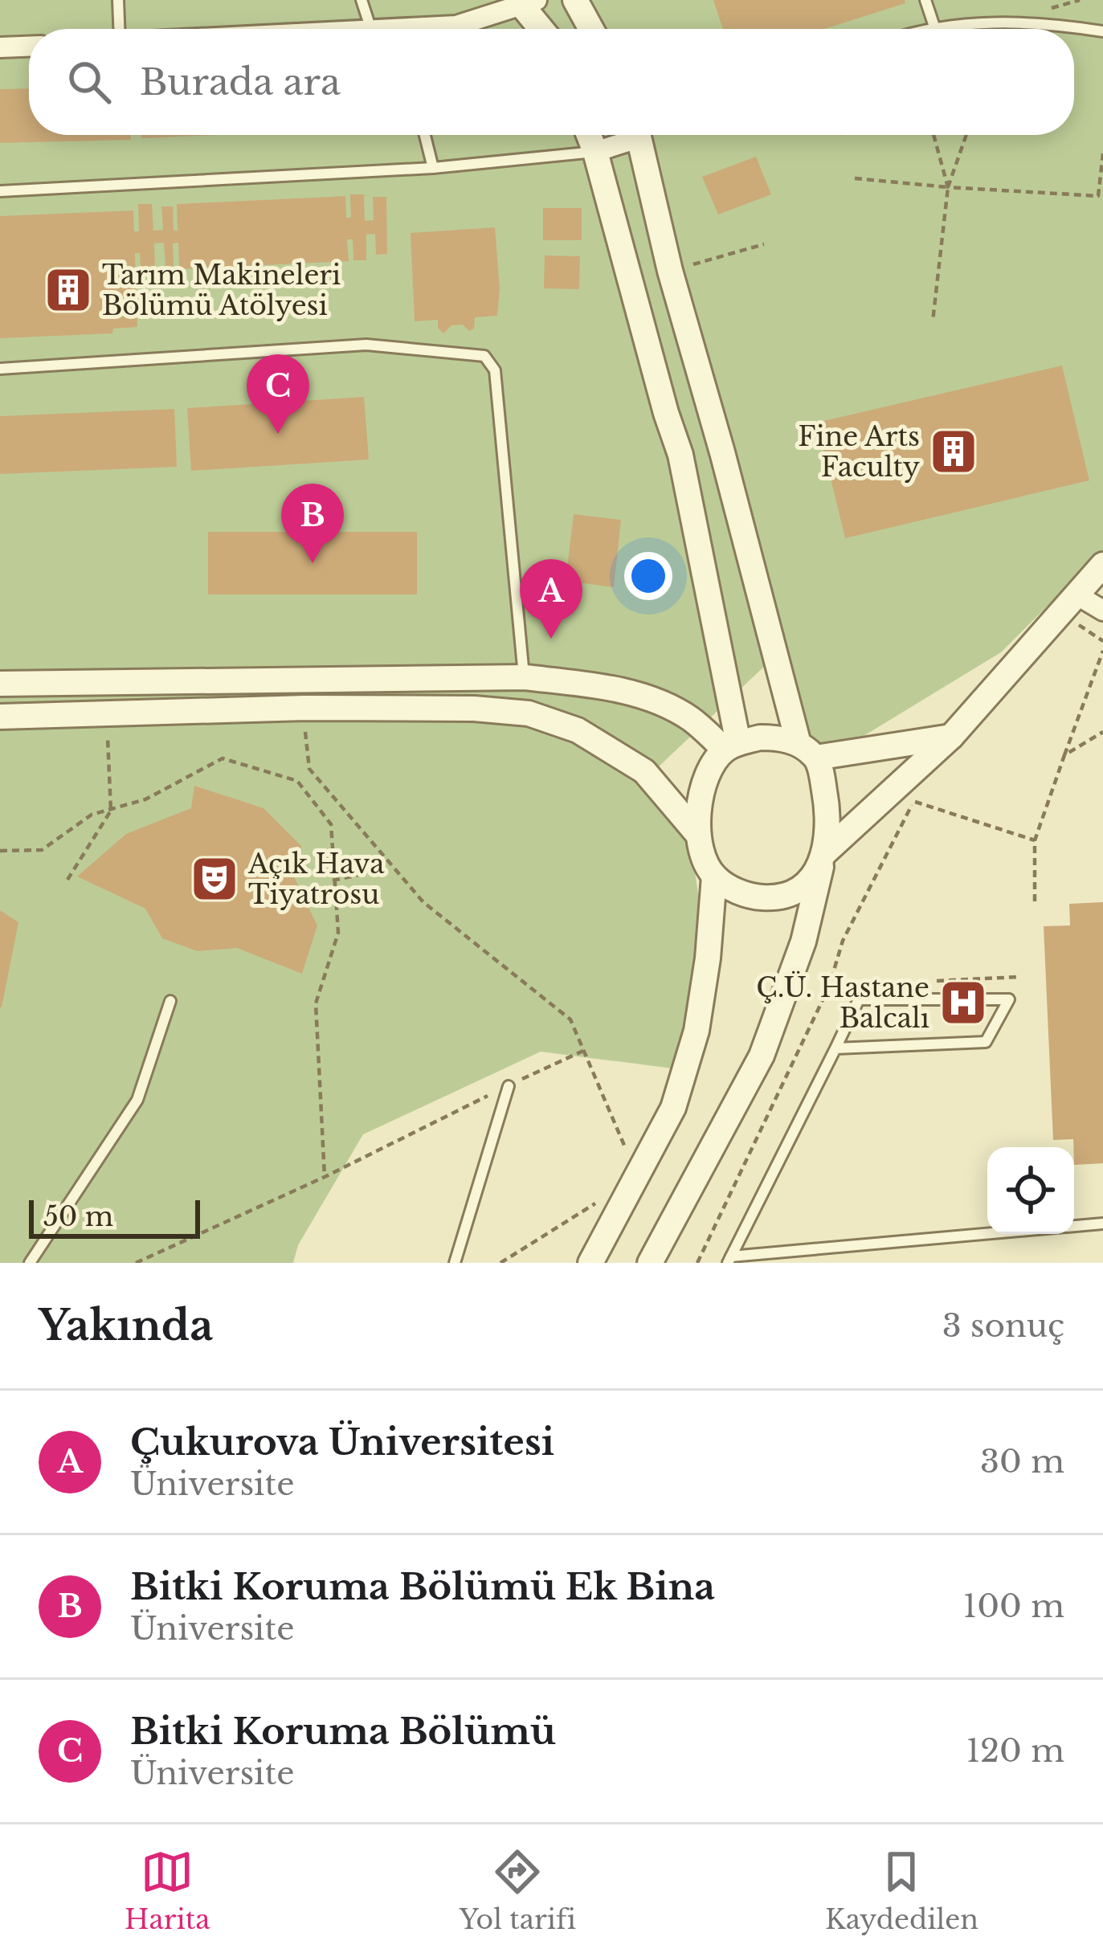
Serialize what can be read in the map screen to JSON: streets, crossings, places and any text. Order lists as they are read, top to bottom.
{
  "places": {
    "building": ["Tarım Makineleri Bölümü Atölyesi", "Fine Arts Faculty"],
    "theatre": ["Açık Hava Tiyatrosu"],
    "hospital": ["Ç.Ü. Hastane Balcalı"]
  },
  "scale_bar": "50 m",
  "page": {
    "search": "Burada ara",
    "pins": ["C", "B", "A"],
    "scale": "50 m",
    "heading": ["Yakında", "3 sonuç"],
    "list": [
      {
        "mark": "A",
        "name": "Çukurova Üniversitesi",
        "note": "Üniversite",
        "value": "30 m"
      },
      {
        "mark": "B",
        "name": "Bitki Koruma Bölümü Ek Bina",
        "note": "Üniversite",
        "value": "100 m"
      },
      {
        "mark": "C",
        "name": "Bitki Koruma Bölümü",
        "note": "Üniversite",
        "value": "120 m"
      }
    ],
    "nav": ["Harita", "Yol tarifi", "Kaydedilen"]
  }
}
